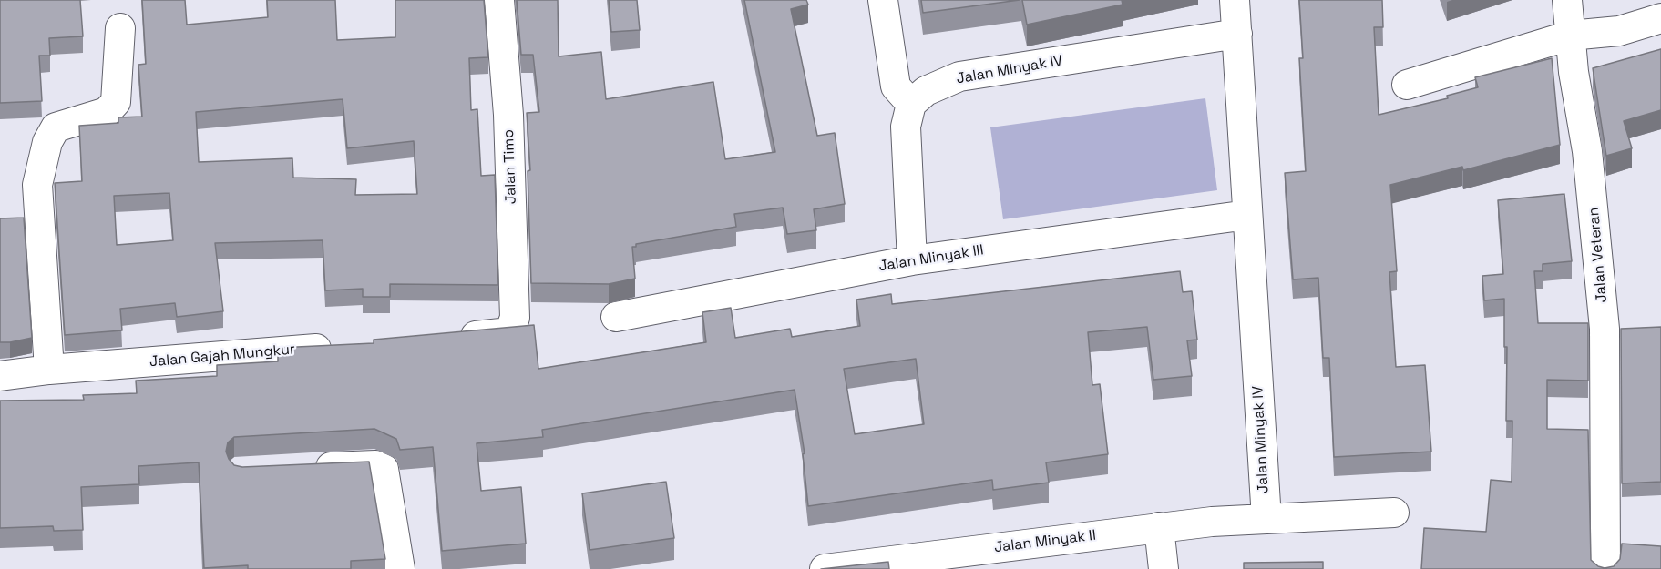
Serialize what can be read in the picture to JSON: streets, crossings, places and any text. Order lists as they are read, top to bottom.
{
  "streets": {
    "street": [
      "Jalan Minyak IV",
      "Jalan Timo",
      "Jalan Veteran",
      "Jalan Minyak III",
      "Jalan Gajah Mungkur",
      "Jalan Minyak II"
    ]
  },
  "crossings": [
    ["Jalan Minyak IV", "Jalan Minyak III"],
    ["Jalan Minyak IV", "Jalan Minyak II"]
  ]
}
